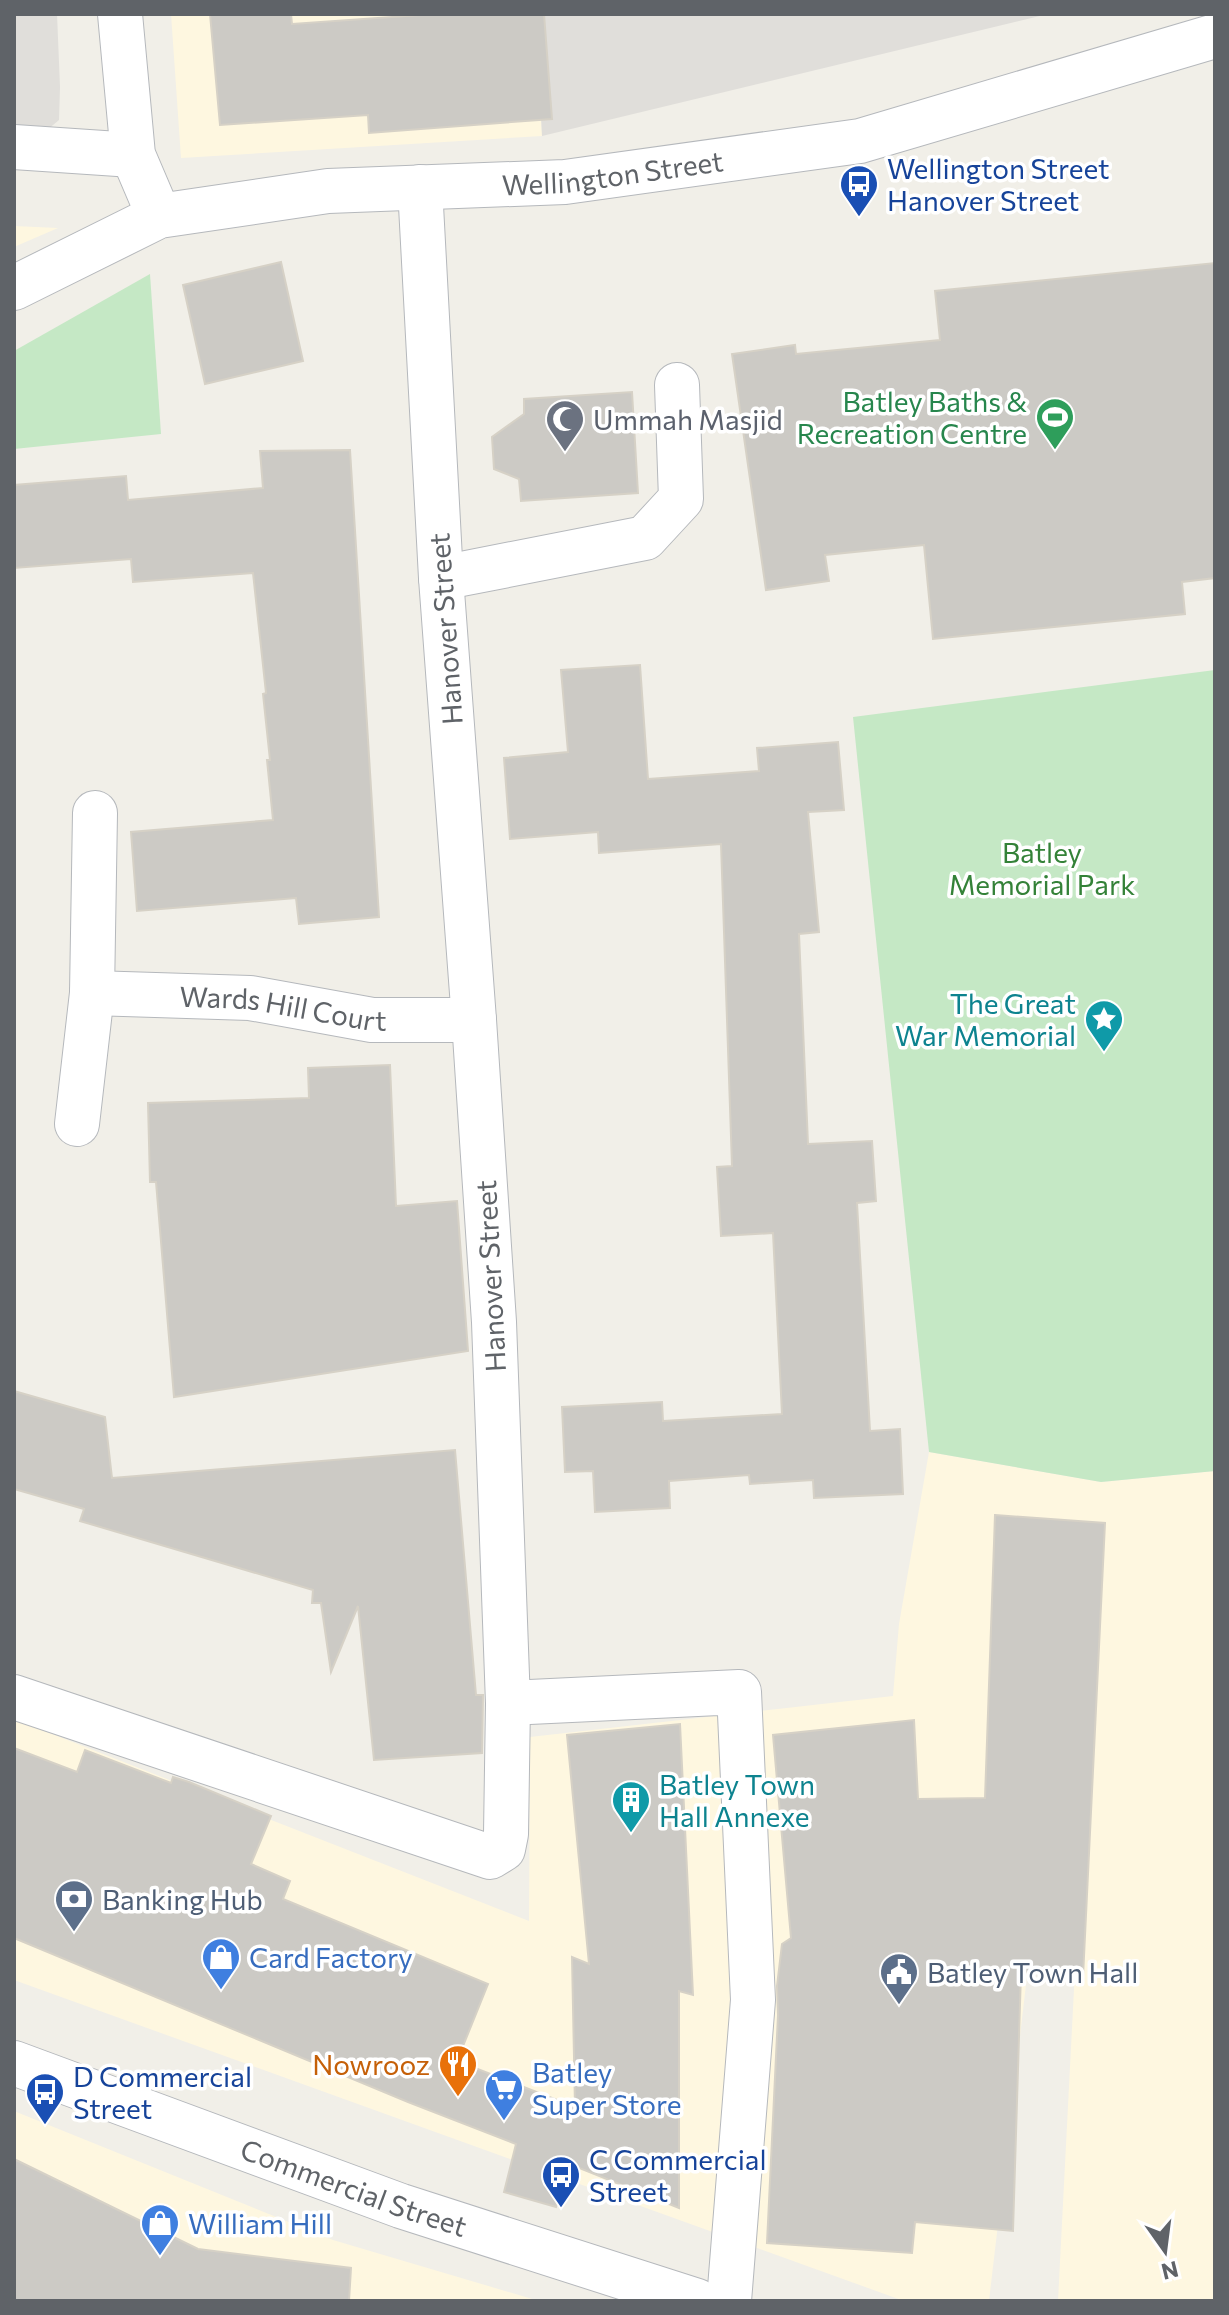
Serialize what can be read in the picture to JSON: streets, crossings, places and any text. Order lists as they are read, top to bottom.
{
  "streets": {
    "street": [
      "Wellington Street",
      "Hanover Street",
      "Wards Hill Court",
      "Commercial Street"
    ]
  },
  "crossings": [
    ["Wellington Street", "Hanover Street"],
    ["Hanover Street", "Wards Hill Court"]
  ],
  "parks": ["Batley Memorial Park"],
  "places": {
    "bus stop": ["Wellington Street Hanover Street", "D Commercial Street", "C Commercial Street"],
    "sports": ["Batley Baths & Recreation Centre"],
    "mosque": ["Ummah Masjid"],
    "place": ["The Great War Memorial"],
    "building": ["Batley Town Hall Annexe"],
    "bank": ["Banking Hub"],
    "shop": ["Card Factory", "William Hill"],
    "public building": ["Batley Town Hall"],
    "restaurant": ["Nowrooz"],
    "supermarket": ["Batley Super Store"]
  },
  "north": "bottom"
}
